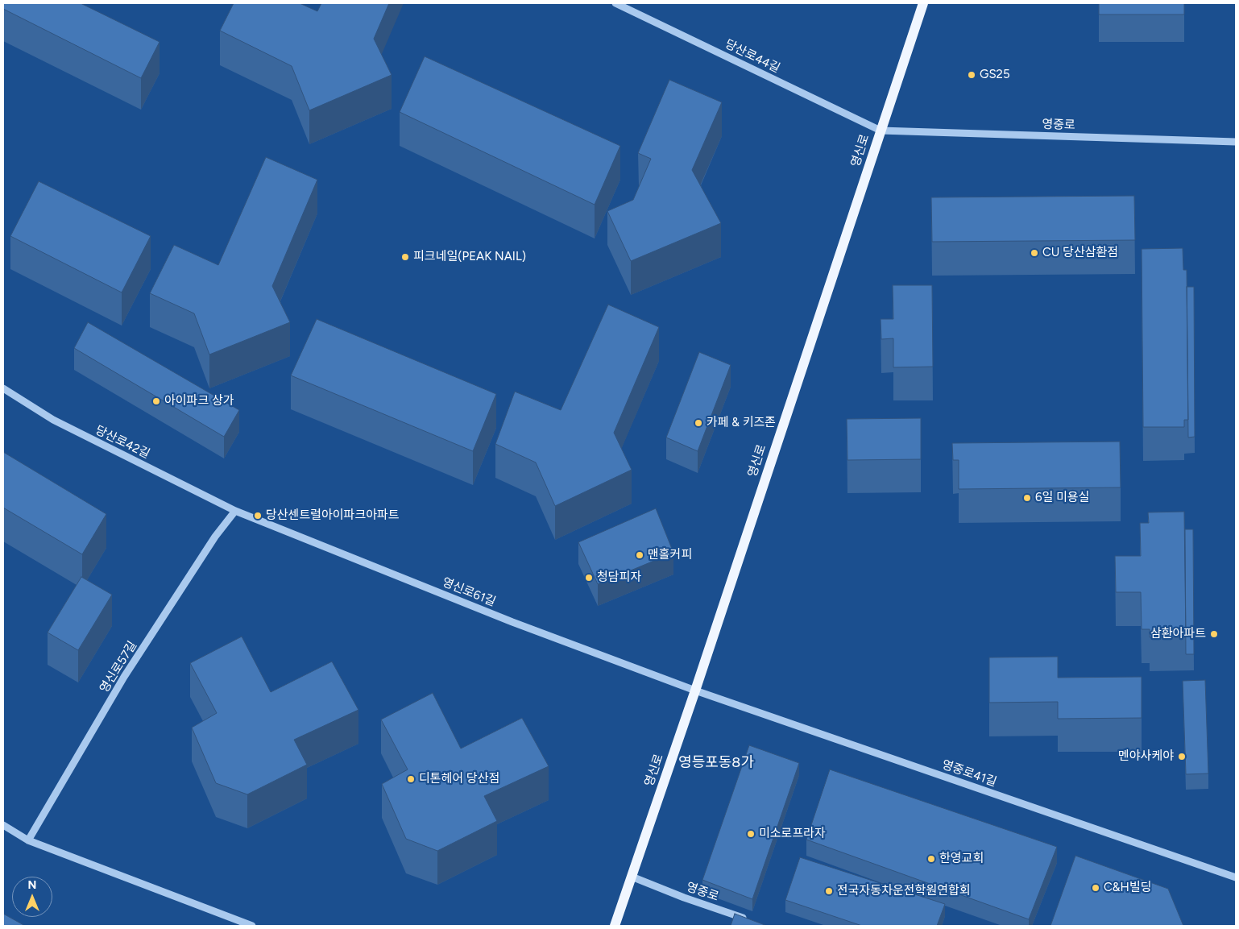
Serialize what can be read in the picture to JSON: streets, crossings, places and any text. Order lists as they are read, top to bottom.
{
  "streets": {
    "main road": ["영신로"],
    "street": [
      "당산로44길",
      "영중로",
      "당산로42길",
      "영신로61길",
      "영신로57길",
      "영중로41길"
    ]
  },
  "crossings": [
    ["당산로44길", "영중로"],
    ["당산로44길", "영신로"],
    ["영중로", "영신로"],
    ["영신로", "영신로61길"],
    ["영신로", "영중로41길"],
    ["당산로42길", "영신로61길"],
    ["당산로42길", "영신로57길"],
    ["영신로61길", "영신로57길"],
    ["영신로61길", "영중로41길"]
  ],
  "districts": ["영등포동8가"],
  "places": [
    "GS25",
    "CU 당산삼환점",
    "피크네일(PEAK NAIL)",
    "아이파크 상가",
    "카페 & 키즈존",
    "6일 미용실",
    "당산센트럴아이파크아파트",
    "맨홀커피",
    "청담피자",
    "삼환아파트",
    "멘야사케야",
    "디톤헤어 당산점",
    "미소로프라자",
    "한영교회",
    "C&H빌딩",
    "전국자동차운전학원연합회"
  ],
  "north": "top"
}
